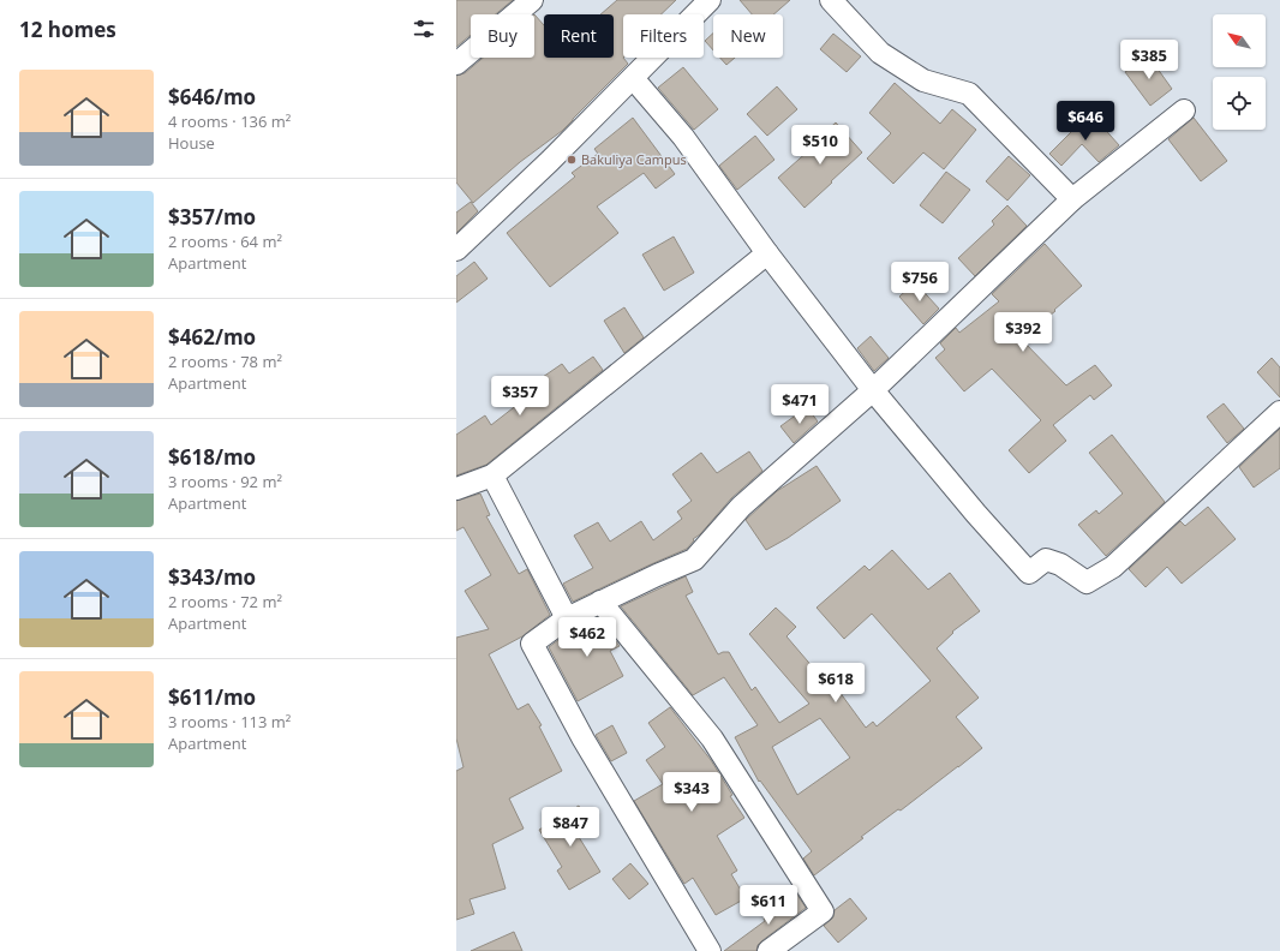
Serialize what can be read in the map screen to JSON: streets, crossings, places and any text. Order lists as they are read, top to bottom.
{
  "places": ["Bakuliya Campus"],
  "north": "top left",
  "page": {
    "heading": "12 homes",
    "chip": [
      "Buy",
      "Rent",
      "Filters",
      "New"
    ],
    "price": [
      "$385",
      "$646",
      "$510",
      "$756",
      "$392",
      "$357",
      "$471",
      "$462",
      "$618",
      "$343",
      "$847",
      "$611"
    ],
    "list": [
      {
        "name": "$646/mo",
        "note": "4 rooms · 136 m² · House"
      },
      {
        "name": "$357/mo",
        "note": "2 rooms · 64 m² · Apartment"
      },
      {
        "name": "$462/mo",
        "note": "2 rooms · 78 m² · Apartment"
      },
      {
        "name": "$618/mo",
        "note": "3 rooms · 92 m² · Apartment"
      },
      {
        "name": "$343/mo",
        "note": "2 rooms · 72 m² · Apartment"
      },
      {
        "name": "$611/mo",
        "note": "3 rooms · 113 m² · Apartment"
      }
    ]
  }
}
